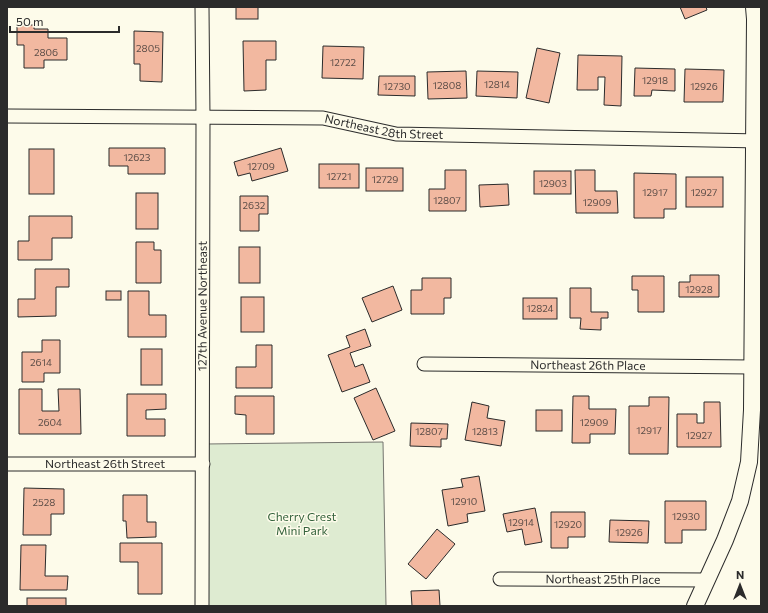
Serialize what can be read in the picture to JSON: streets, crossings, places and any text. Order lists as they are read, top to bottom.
{
  "streets": {
    "street": [
      "Northeast 28th Street",
      "127th Avenue Northeast",
      "Northeast 26th Place",
      "Northeast 26th Street",
      "Northeast 25th Place"
    ]
  },
  "crossings": [
    ["Northeast 28th Street", "127th Avenue Northeast"],
    ["127th Avenue Northeast", "Northeast 26th Street"]
  ],
  "parks": ["Cherry Crest Mini Park"],
  "house_numbers": [
    "2805",
    "2806",
    "12722",
    "12918",
    "12814",
    "12808",
    "12730",
    "12926",
    "12623",
    "12709",
    "12721",
    "12729",
    "12903",
    "12917",
    "12927",
    "12807",
    "12909",
    "2632",
    "12928",
    "12824",
    "2614",
    "2604",
    "12909",
    "12917",
    "12807",
    "12813",
    "12927",
    "12910",
    "2528",
    "12930",
    "12914",
    "12920",
    "12926"
  ],
  "scale_bar": "50 m",
  "north": "top"
}
